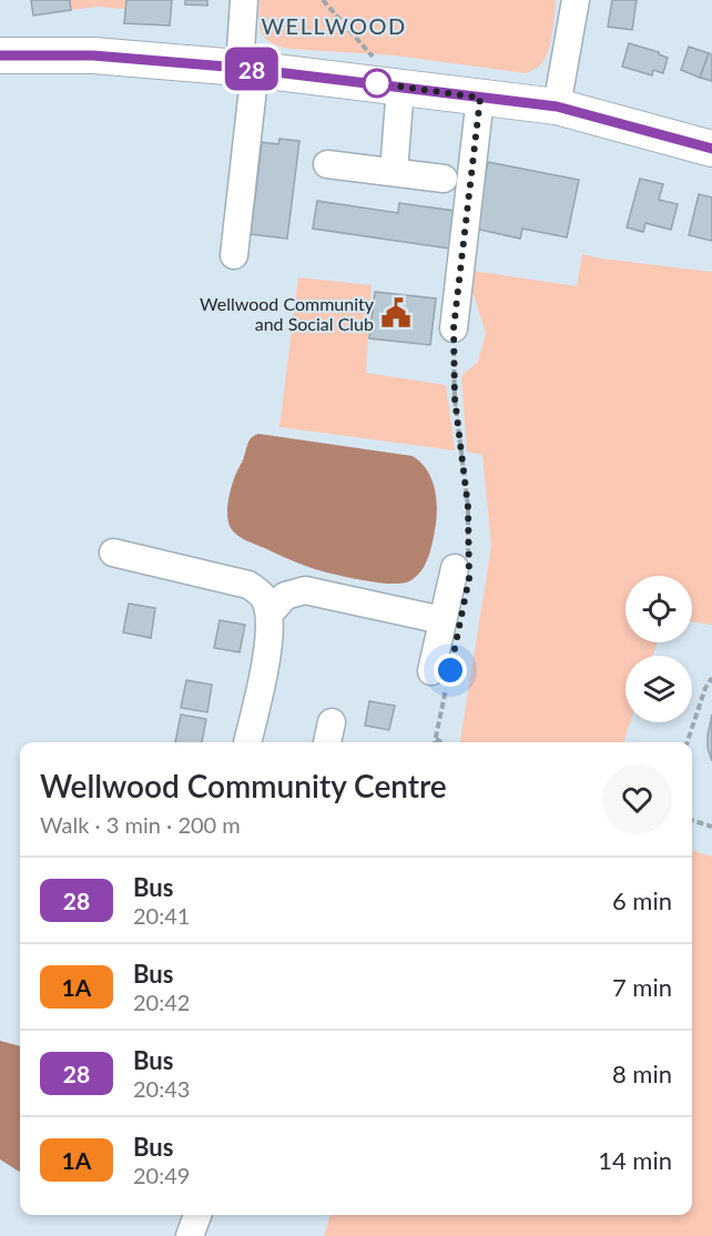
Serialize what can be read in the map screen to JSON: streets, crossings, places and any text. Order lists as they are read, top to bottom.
{
  "districts": ["WELLWOOD"],
  "places": {
    "public building": ["Wellwood Community and Social Club"]
  },
  "lines": ["bus line 28"],
  "page": {
    "on_map": "28",
    "heading": ["Wellwood Community Centre", "Walk · 3 min · 200 m"],
    "list": [
      {
        "mark": "28",
        "name": "Bus",
        "note": "20:41",
        "value": "6 min"
      },
      {
        "mark": "1A",
        "name": "Bus",
        "note": "20:42",
        "value": "7 min"
      },
      {
        "mark": "28",
        "name": "Bus",
        "note": "20:43",
        "value": "8 min"
      },
      {
        "mark": "1A",
        "name": "Bus",
        "note": "20:49",
        "value": "14 min"
      }
    ]
  }
}
